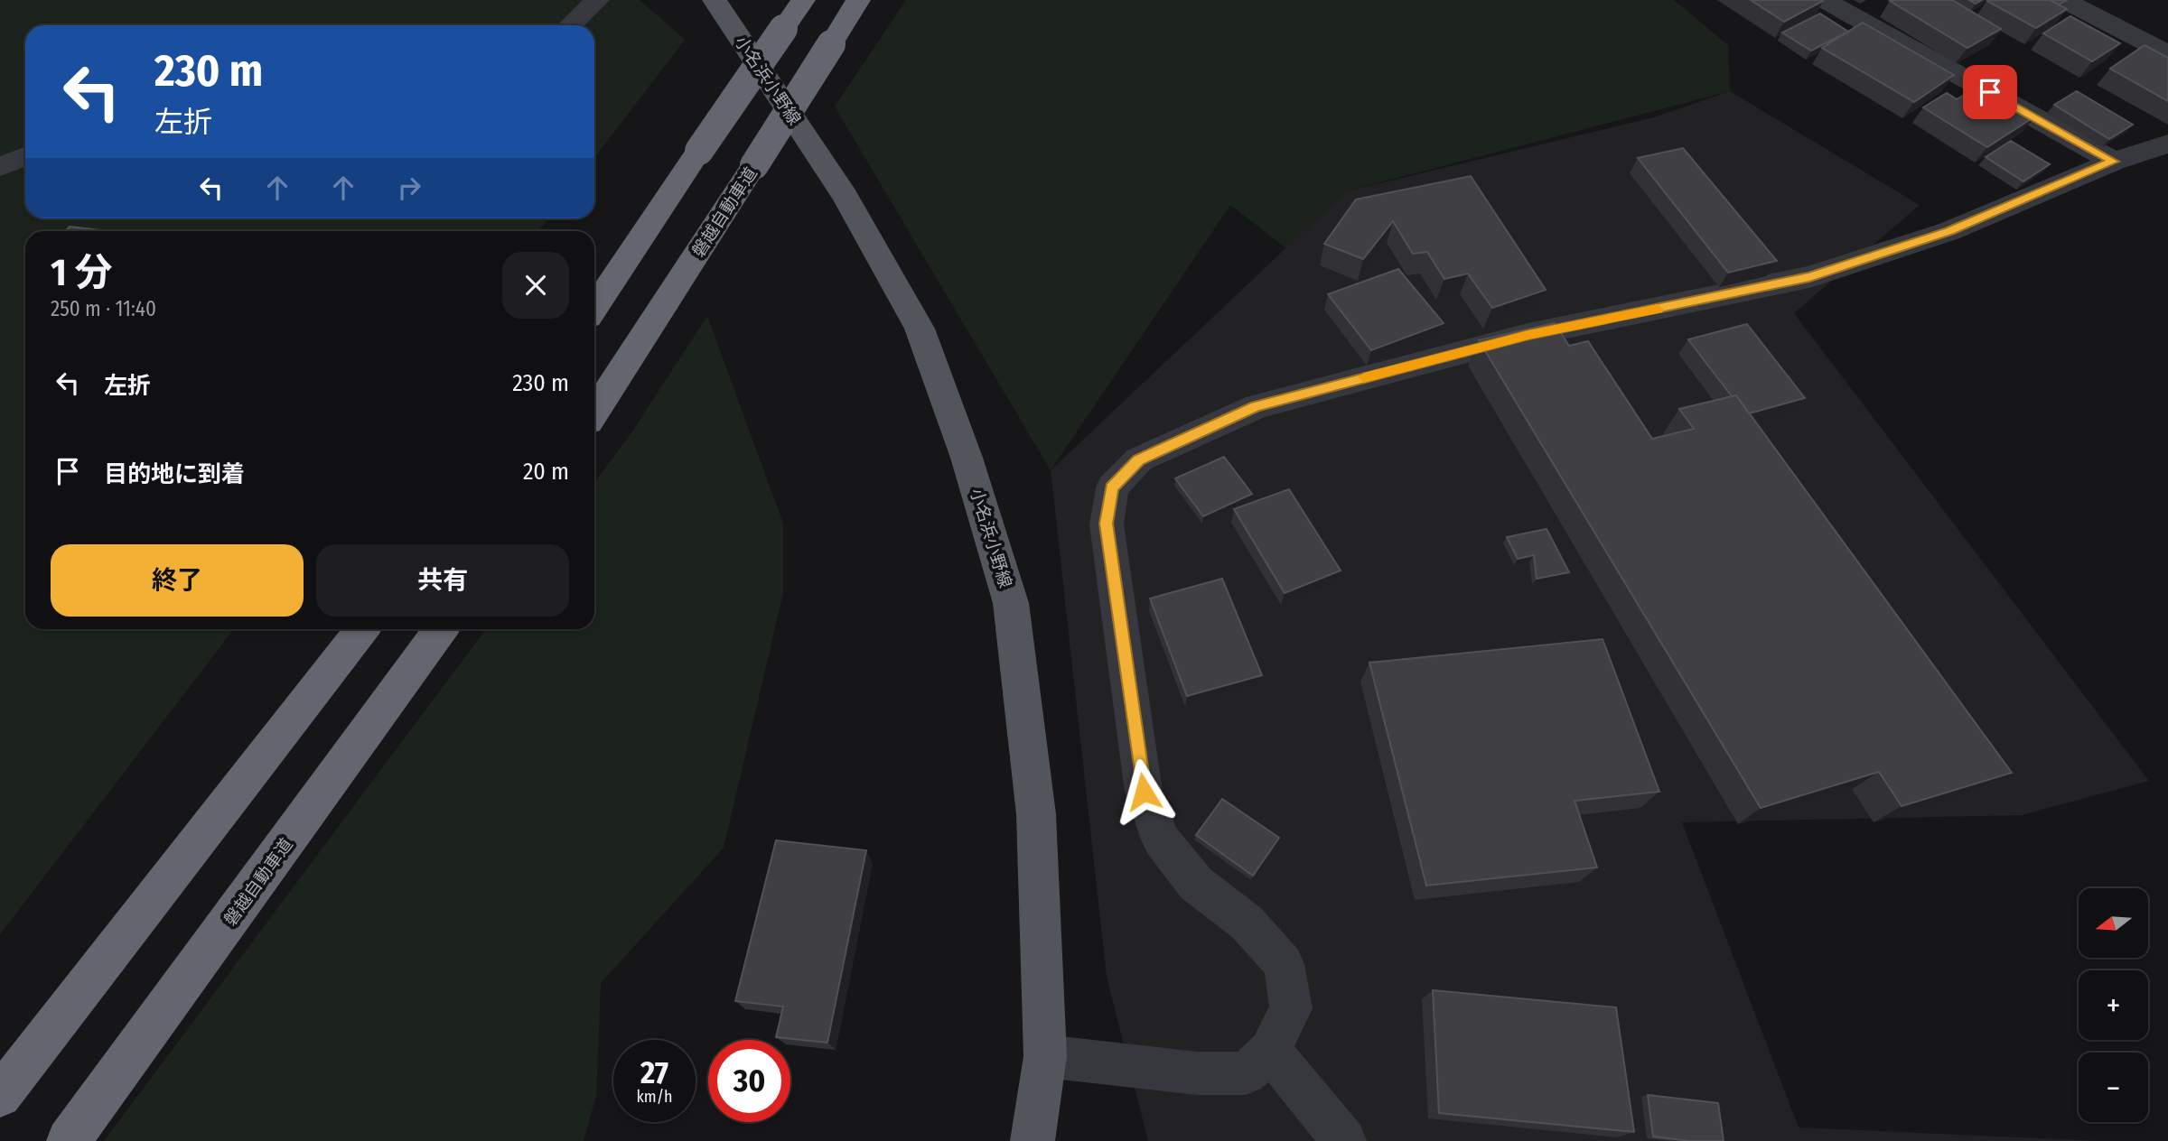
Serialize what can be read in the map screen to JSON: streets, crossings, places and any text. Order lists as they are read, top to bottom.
{
  "streets": {
    "highway": ["磐越自動車道"],
    "main road": ["小名浜小野線"]
  },
  "north": "left",
  "page": {
    "turn": ["230 m", "左折"],
    "heading": ["1 分", "250 m · 11:40"],
    "list": [
      {
        "name": "左折",
        "value": "230 m"
      },
      {
        "name": "目的地に到着",
        "value": "20 m"
      }
    ],
    "buttons": ["終了", "共有"],
    "map_buttons": ["+", "−"],
    "speed": "27 km/h",
    "limit": "30"
  }
}
